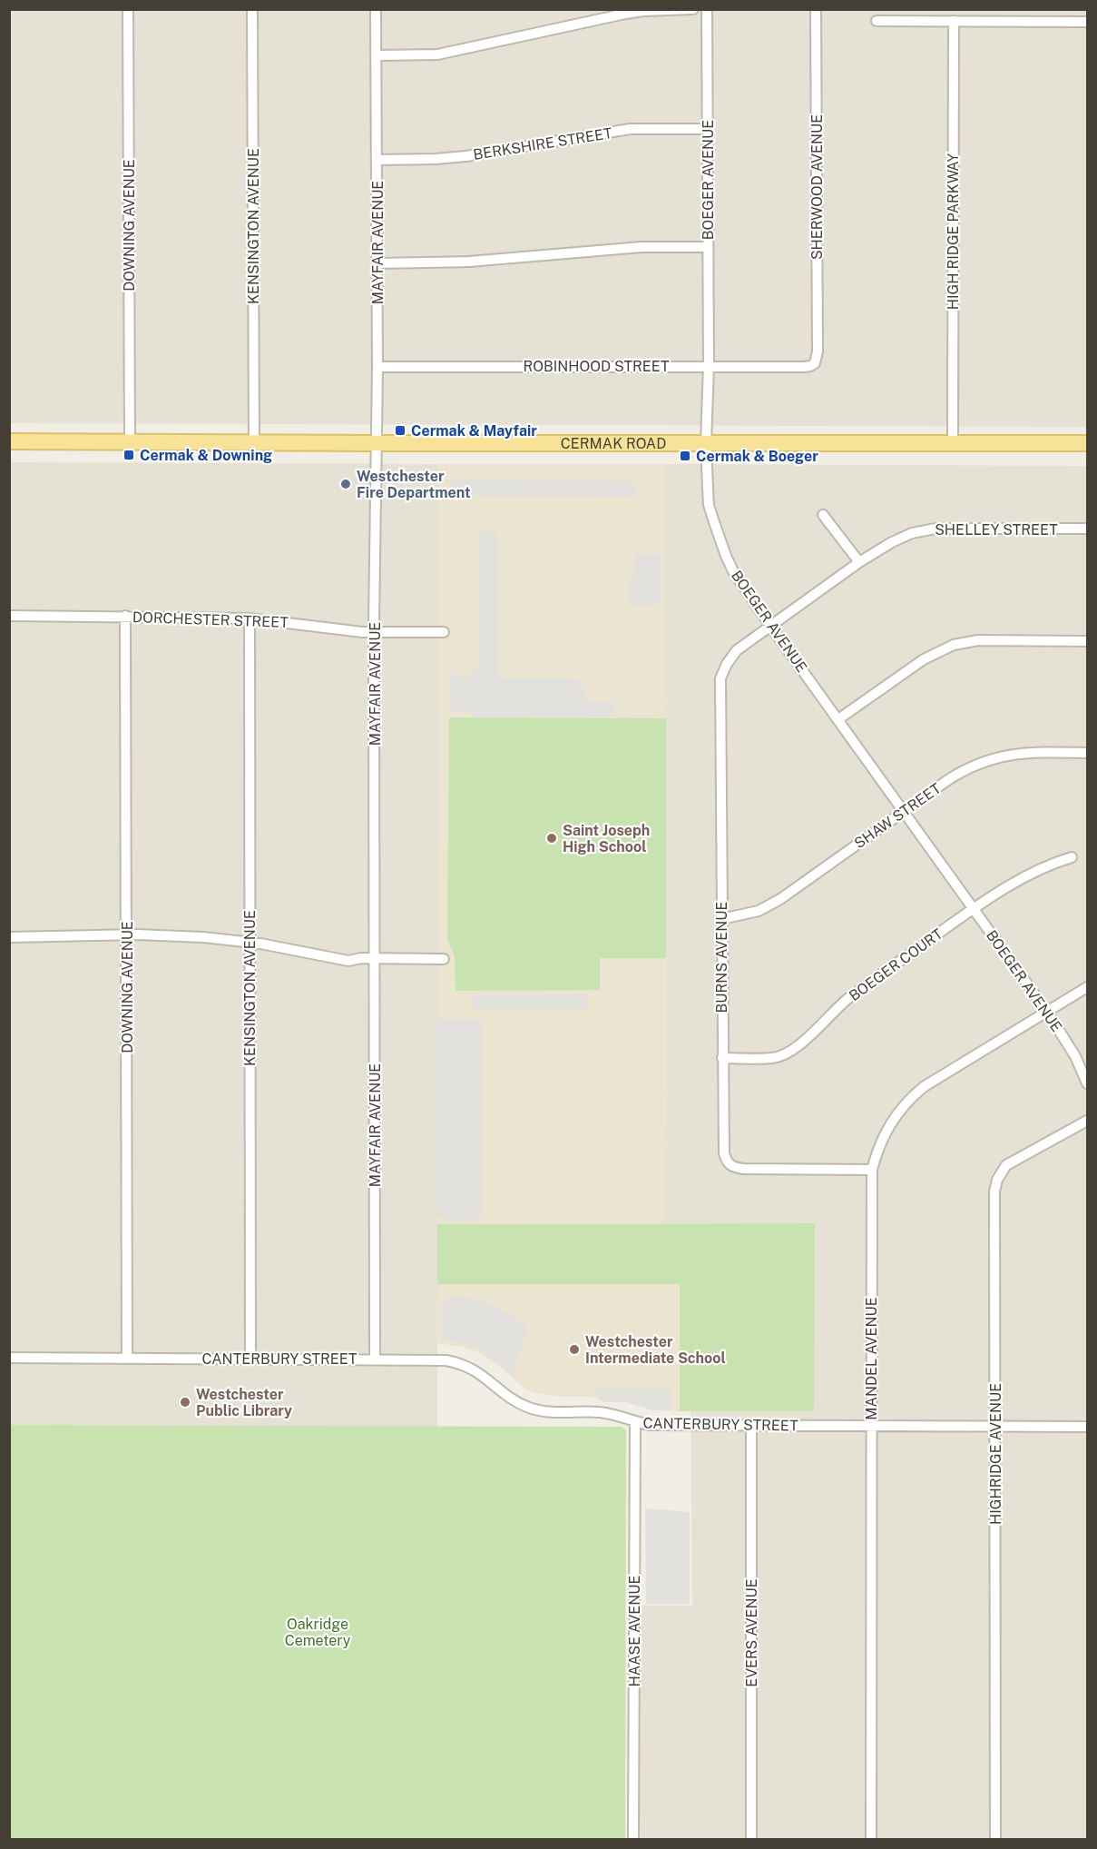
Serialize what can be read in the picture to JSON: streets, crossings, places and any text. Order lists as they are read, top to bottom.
{
  "streets": {
    "main road": ["CERMAK ROAD"],
    "street": [
      "BERKSHIRE STREET",
      "BOEGER AVENUE",
      "SHERWOOD AVENUE",
      "DOWNING AVENUE",
      "KENSINGTON AVENUE",
      "HIGH RIDGE PARKWAY",
      "MAYFAIR AVENUE",
      "ROBINHOOD STREET",
      "SHELLEY STREET",
      "DORCHESTER STREET",
      "SHAW STREET",
      "BURNS AVENUE",
      "BOEGER COURT",
      "CANTERBURY STREET",
      "MANDEL AVENUE",
      "HIGHRIDGE AVENUE",
      "HAASE AVENUE",
      "EVERS AVENUE"
    ]
  },
  "crossings": [
    ["BERKSHIRE STREET", "BOEGER AVENUE"],
    ["BERKSHIRE STREET", "MAYFAIR AVENUE"],
    ["BOEGER AVENUE", "ROBINHOOD STREET"],
    ["BOEGER AVENUE", "CERMAK ROAD"],
    ["BOEGER AVENUE", "SHELLEY STREET"],
    ["BOEGER AVENUE", "SHAW STREET"],
    ["BOEGER AVENUE", "BURNS AVENUE"],
    ["BOEGER AVENUE", "BOEGER COURT"],
    ["BOEGER AVENUE", "MANDEL AVENUE"],
    ["SHERWOOD AVENUE", "ROBINHOOD STREET"],
    ["DOWNING AVENUE", "CERMAK ROAD"],
    ["DOWNING AVENUE", "DORCHESTER STREET"],
    ["DOWNING AVENUE", "CANTERBURY STREET"],
    ["KENSINGTON AVENUE", "CERMAK ROAD"],
    ["KENSINGTON AVENUE", "DORCHESTER STREET"],
    ["KENSINGTON AVENUE", "CANTERBURY STREET"],
    ["HIGH RIDGE PARKWAY", "CERMAK ROAD"],
    ["MAYFAIR AVENUE", "ROBINHOOD STREET"],
    ["MAYFAIR AVENUE", "CERMAK ROAD"],
    ["MAYFAIR AVENUE", "DORCHESTER STREET"],
    ["MAYFAIR AVENUE", "CANTERBURY STREET"],
    ["SHELLEY STREET", "BURNS AVENUE"],
    ["SHAW STREET", "BURNS AVENUE"],
    ["BURNS AVENUE", "BOEGER COURT"],
    ["BURNS AVENUE", "MANDEL AVENUE"],
    ["CANTERBURY STREET", "MANDEL AVENUE"],
    ["CANTERBURY STREET", "HIGHRIDGE AVENUE"],
    ["CANTERBURY STREET", "HAASE AVENUE"],
    ["CANTERBURY STREET", "EVERS AVENUE"]
  ],
  "parks": ["Oakridge Cemetery"],
  "places": {
    "transit": ["Cermak & Mayfair", "Cermak & Downing", "Cermak & Boeger"],
    "other": [
      "Westchester Fire Department",
      "Saint Joseph High School",
      "Westchester Intermediate School",
      "Westchester Public Library"
    ]
  }
}
